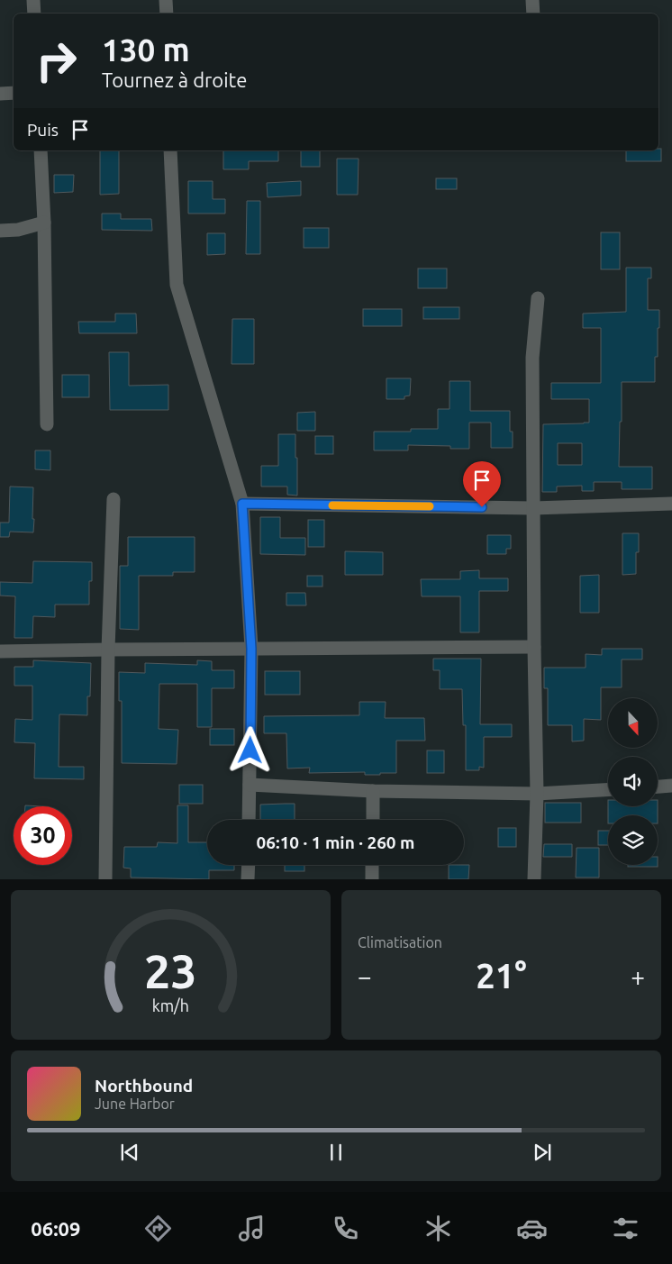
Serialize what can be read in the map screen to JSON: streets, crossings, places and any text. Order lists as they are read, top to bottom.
{
  "north": "bottom",
  "page": {
    "turn": ["130 m", "Tournez à droite"],
    "then": "Puis",
    "limit": "30",
    "trip": "06:10 · 1 min · 260 m",
    "tile": "Climatisation",
    "heat": ["−", "21°", "+"],
    "song": ["Northbound", "June Harbor"],
    "tabs": "06:09",
    "gauge": ["23", "km/h"]
  }
}
